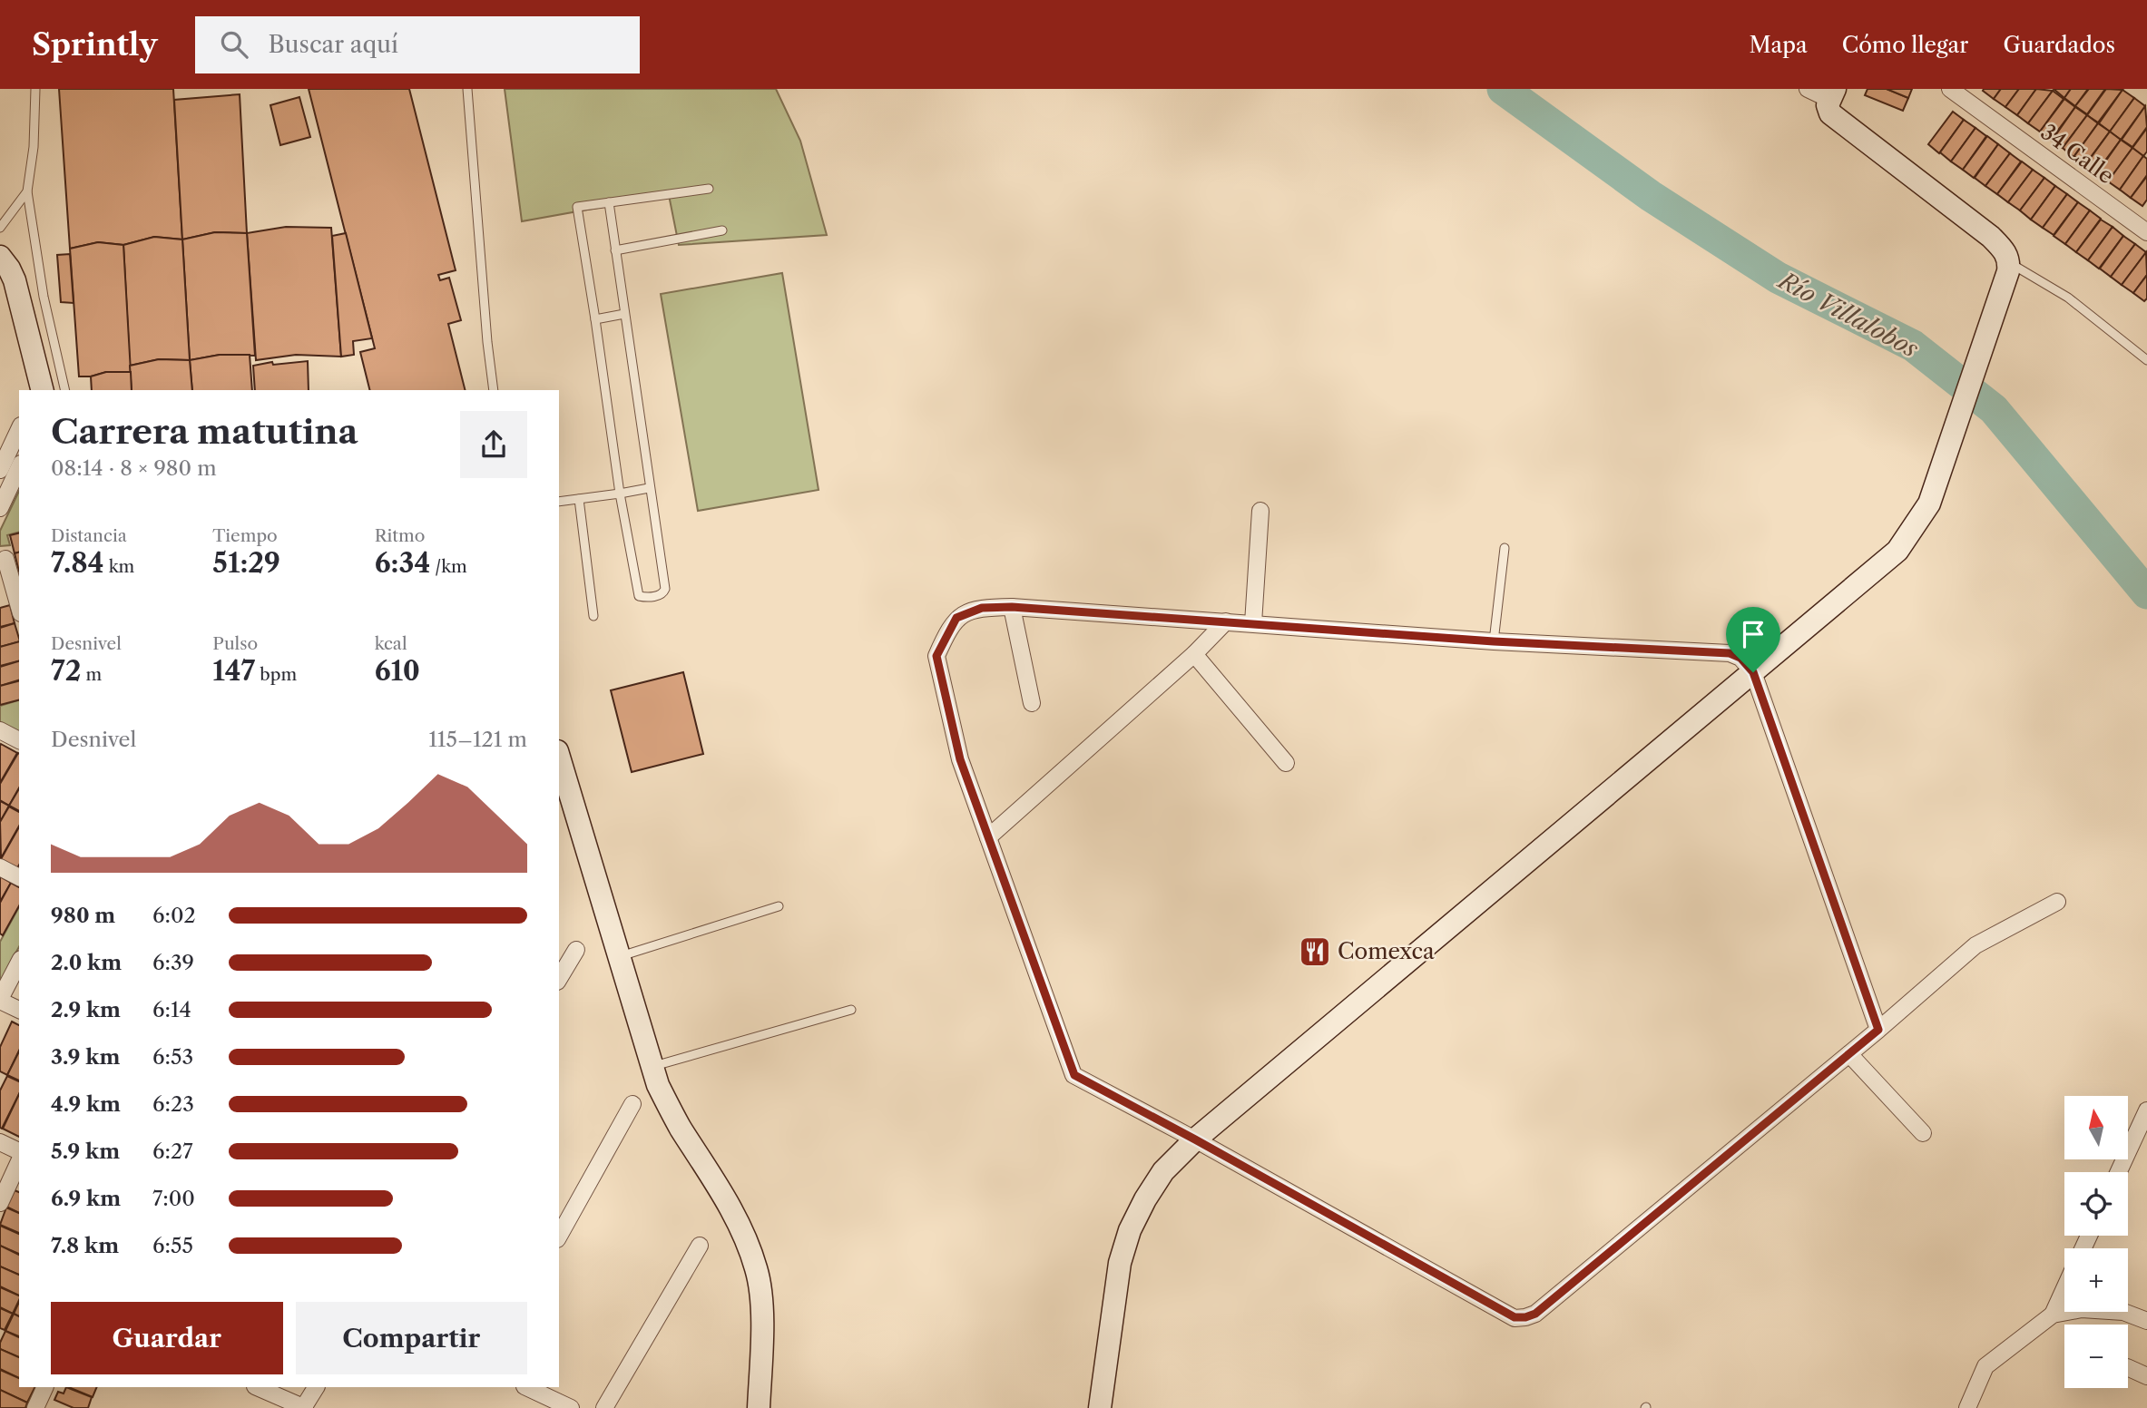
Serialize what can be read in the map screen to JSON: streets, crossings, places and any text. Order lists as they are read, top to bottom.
{
  "streets": {
    "street": ["34 Calle"]
  },
  "water": ["Río Villalobos"],
  "places": {
    "restaurant": ["Comexca"]
  },
  "north": "top",
  "page": {
    "header": "Sprintly",
    "search": "Buscar aquí",
    "nav": ["Mapa", "Cómo llegar", "Guardados"],
    "heading": ["Carrera matutina", "08:14 · 8 × 980 m"],
    "stats": [
      ["Distancia", "7.84 km"],
      ["Tiempo", "51:29"],
      ["Ritmo", "6:34 /km"],
      ["Desnivel", "72 m"],
      ["Pulso", "147 bpm"],
      ["kcal", "610"]
    ],
    "chart": ["Desnivel", "115–121 m"],
    "list": [
      {
        "name": "980 m",
        "note": "6:02"
      },
      {
        "name": "2.0 km",
        "note": "6:39"
      },
      {
        "name": "2.9 km",
        "note": "6:14"
      },
      {
        "name": "3.9 km",
        "note": "6:53"
      },
      {
        "name": "4.9 km",
        "note": "6:23"
      },
      {
        "name": "5.9 km",
        "note": "6:27"
      },
      {
        "name": "6.9 km",
        "note": "7:00"
      },
      {
        "name": "7.8 km",
        "note": "6:55"
      }
    ],
    "map_buttons": ["+", "−"],
    "buttons": ["Guardar", "Compartir"]
  }
}
